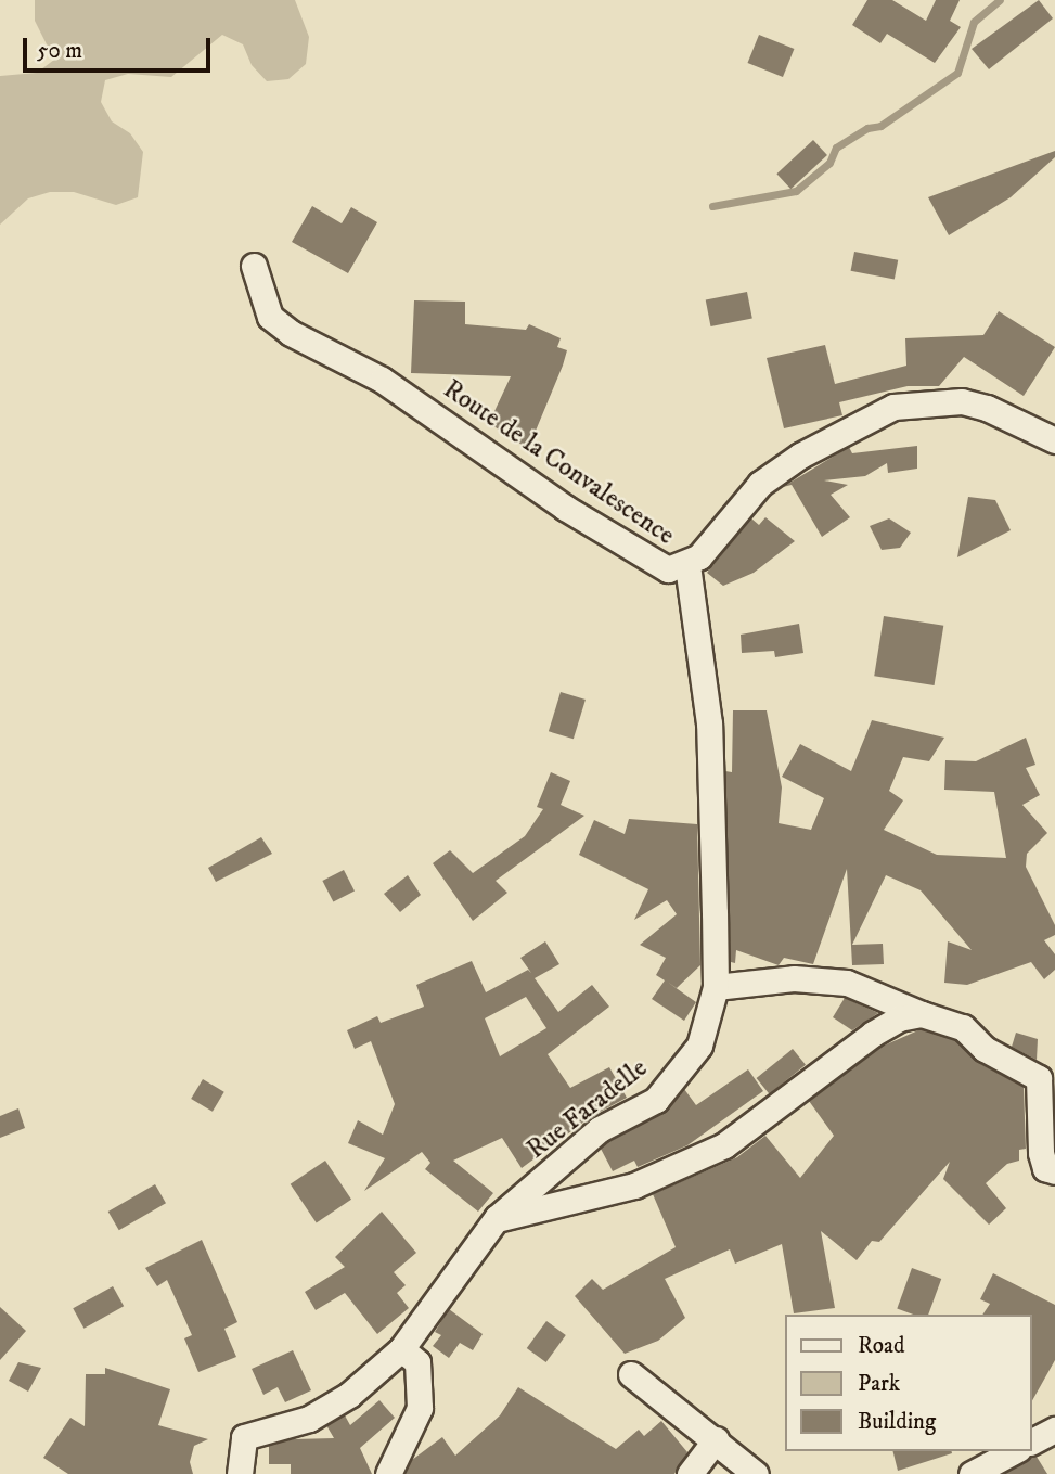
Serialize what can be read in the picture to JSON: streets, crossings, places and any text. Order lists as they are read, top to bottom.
{
  "streets": {
    "street": ["Route de la Convalescence", "Rue Faradelle"]
  },
  "crossings": [
    ["Route de la Convalescence", "Rue Faradelle"]
  ],
  "legend": ["Road", "Park", "Building"],
  "scale_bar": "50 m"
}
